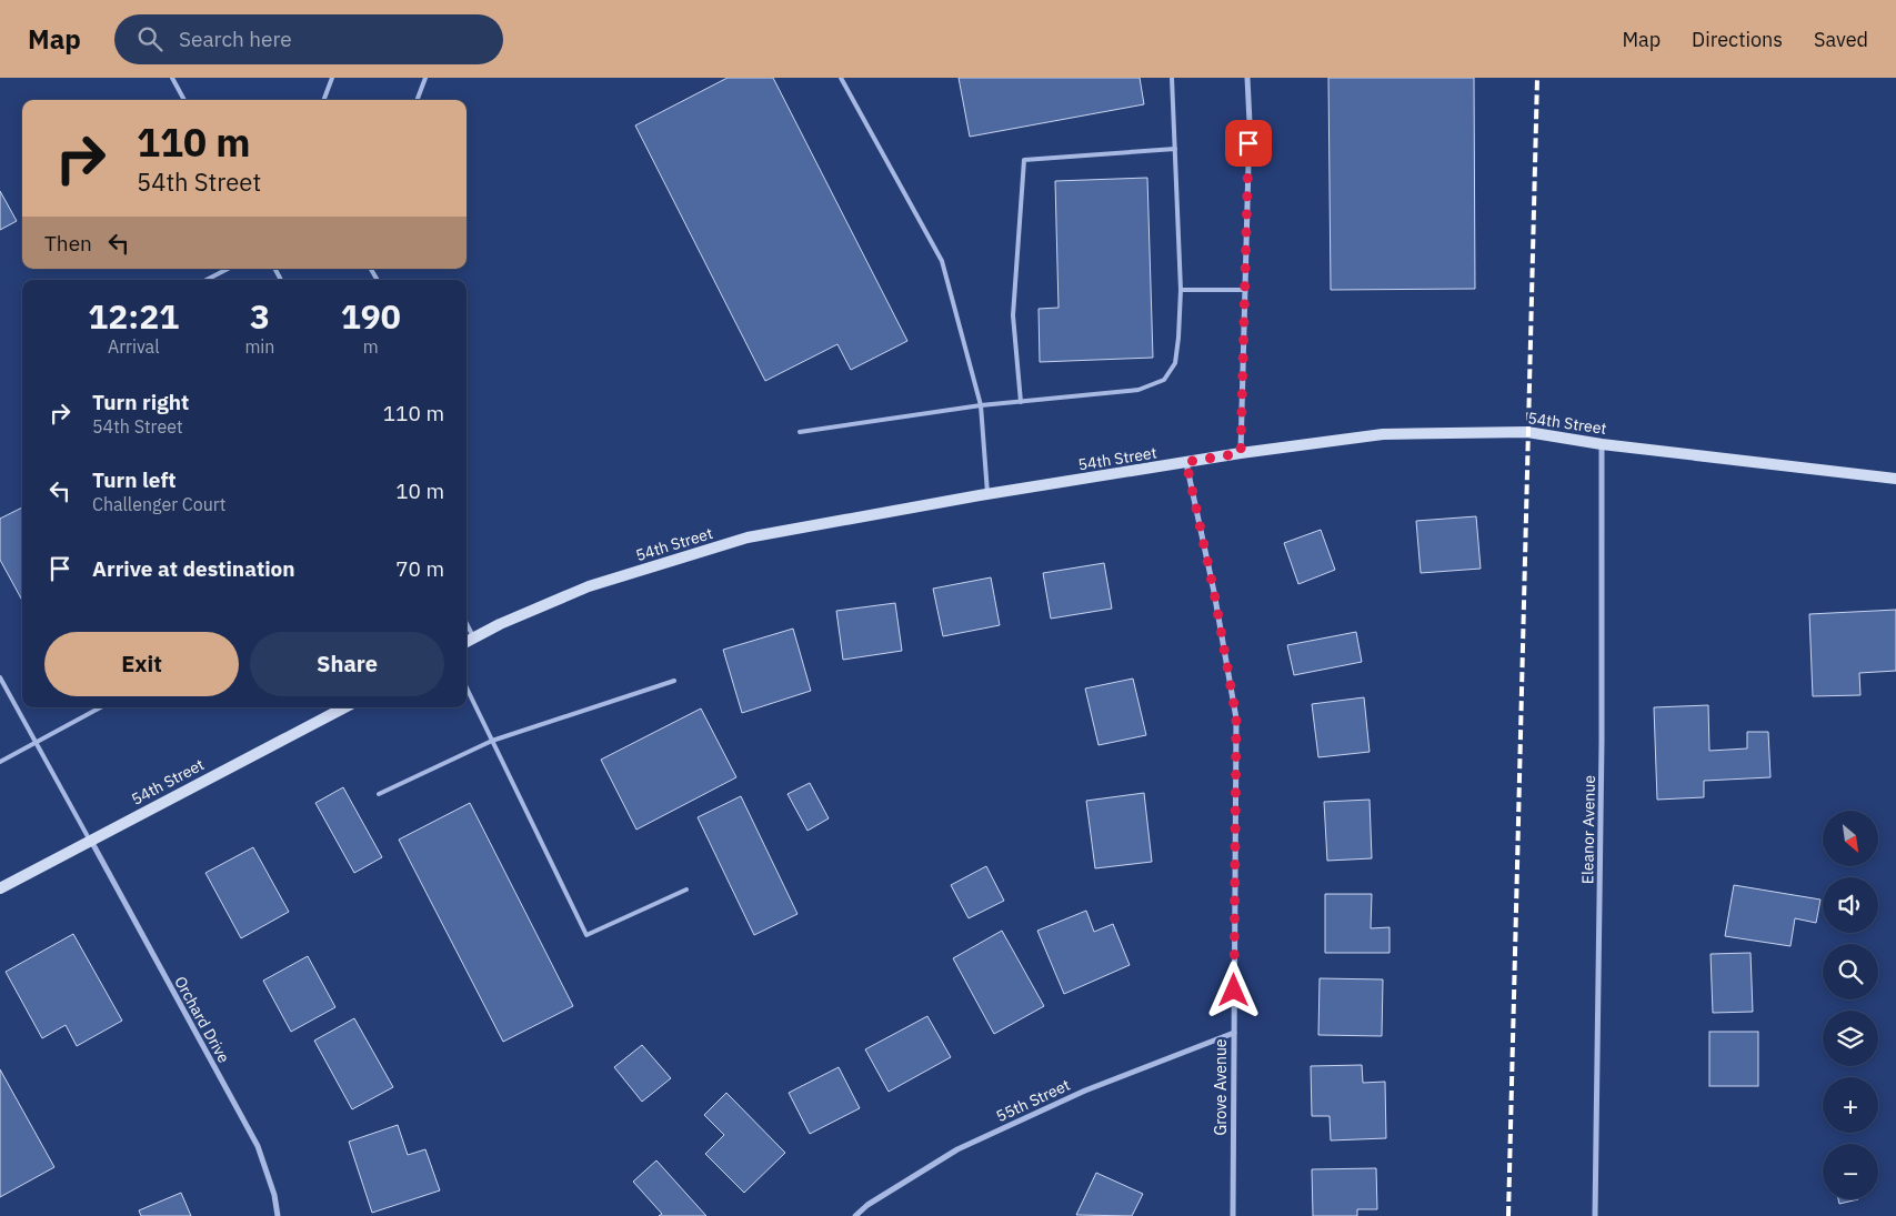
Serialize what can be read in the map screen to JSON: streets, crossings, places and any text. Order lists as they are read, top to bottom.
{
  "streets": {
    "main road": ["54th Street"],
    "street": [
      "Eleanor Avenue",
      "Orchard Drive",
      "Grove Avenue",
      "55th Street"
    ]
  },
  "crossings": [
    ["54th Street", "Eleanor Avenue"],
    ["54th Street", "Orchard Drive"],
    ["54th Street", "Grove Avenue"],
    ["Grove Avenue", "55th Street"]
  ],
  "north": "bottom right",
  "page": {
    "header": "Map",
    "search": "Search here",
    "nav": ["Map", "Directions", "Saved"],
    "turn": ["110 m", "54th Street"],
    "then": "Then",
    "eta": [
      "12:21",
      "Arrival",
      "3",
      "min",
      "190",
      "m"
    ],
    "list": [
      {
        "name": "Turn right",
        "note": "54th Street",
        "value": "110 m"
      },
      {
        "name": "Turn left",
        "note": "Challenger Court",
        "value": "10 m"
      },
      {
        "name": "Arrive at destination",
        "value": "70 m"
      }
    ],
    "buttons": ["Exit", "Share"],
    "map_buttons": ["+", "−"]
  }
}
